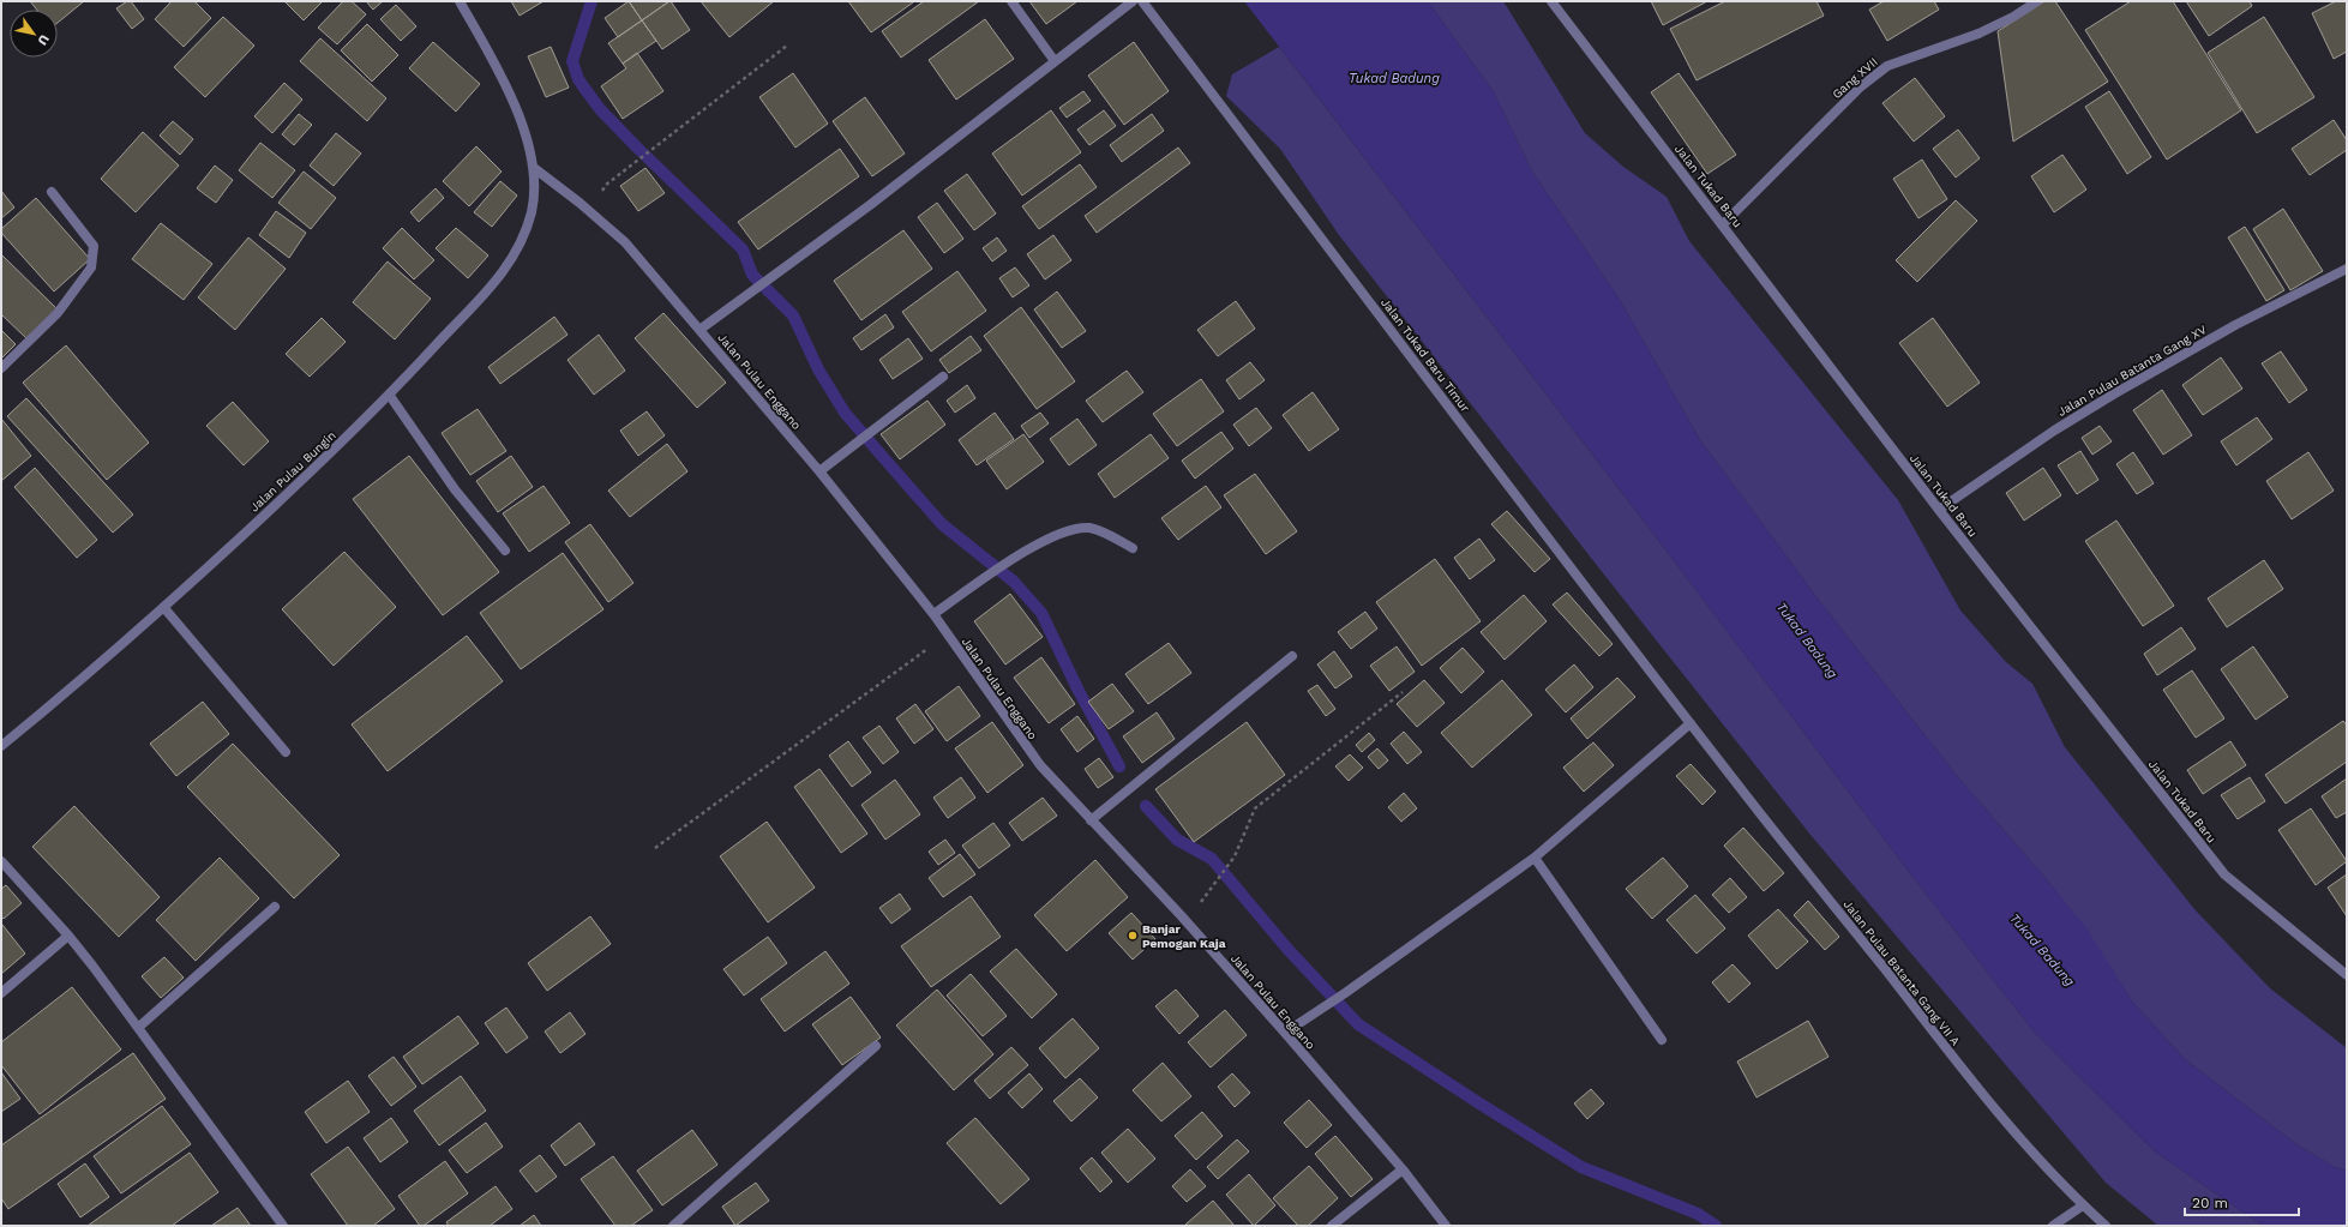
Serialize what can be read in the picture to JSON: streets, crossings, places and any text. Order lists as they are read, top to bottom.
{
  "streets": {
    "street": [
      "Gang XVII",
      "Jalan Tukad Baru",
      "Jalan Tukad Baru Timur",
      "Jalan Pulau Batanta Gang XV",
      "Jalan Pulau Enggano",
      "Jalan Pulau Bungin",
      "Jalan Pulau Batanta Gang VII A"
    ]
  },
  "crossings": [
    ["Gang XVII", "Jalan Tukad Baru"],
    ["Jalan Tukad Baru", "Jalan Pulau Batanta Gang XV"],
    ["Jalan Tukad Baru Timur", "Jalan Pulau Batanta Gang VII A"],
    ["Jalan Pulau Enggano", "Jalan Pulau Bungin"]
  ],
  "water": ["Tukad Badung"],
  "places": ["Banjar Pemogan Kaja"],
  "scale_bar": "20 m",
  "north": "bottom right"
}
